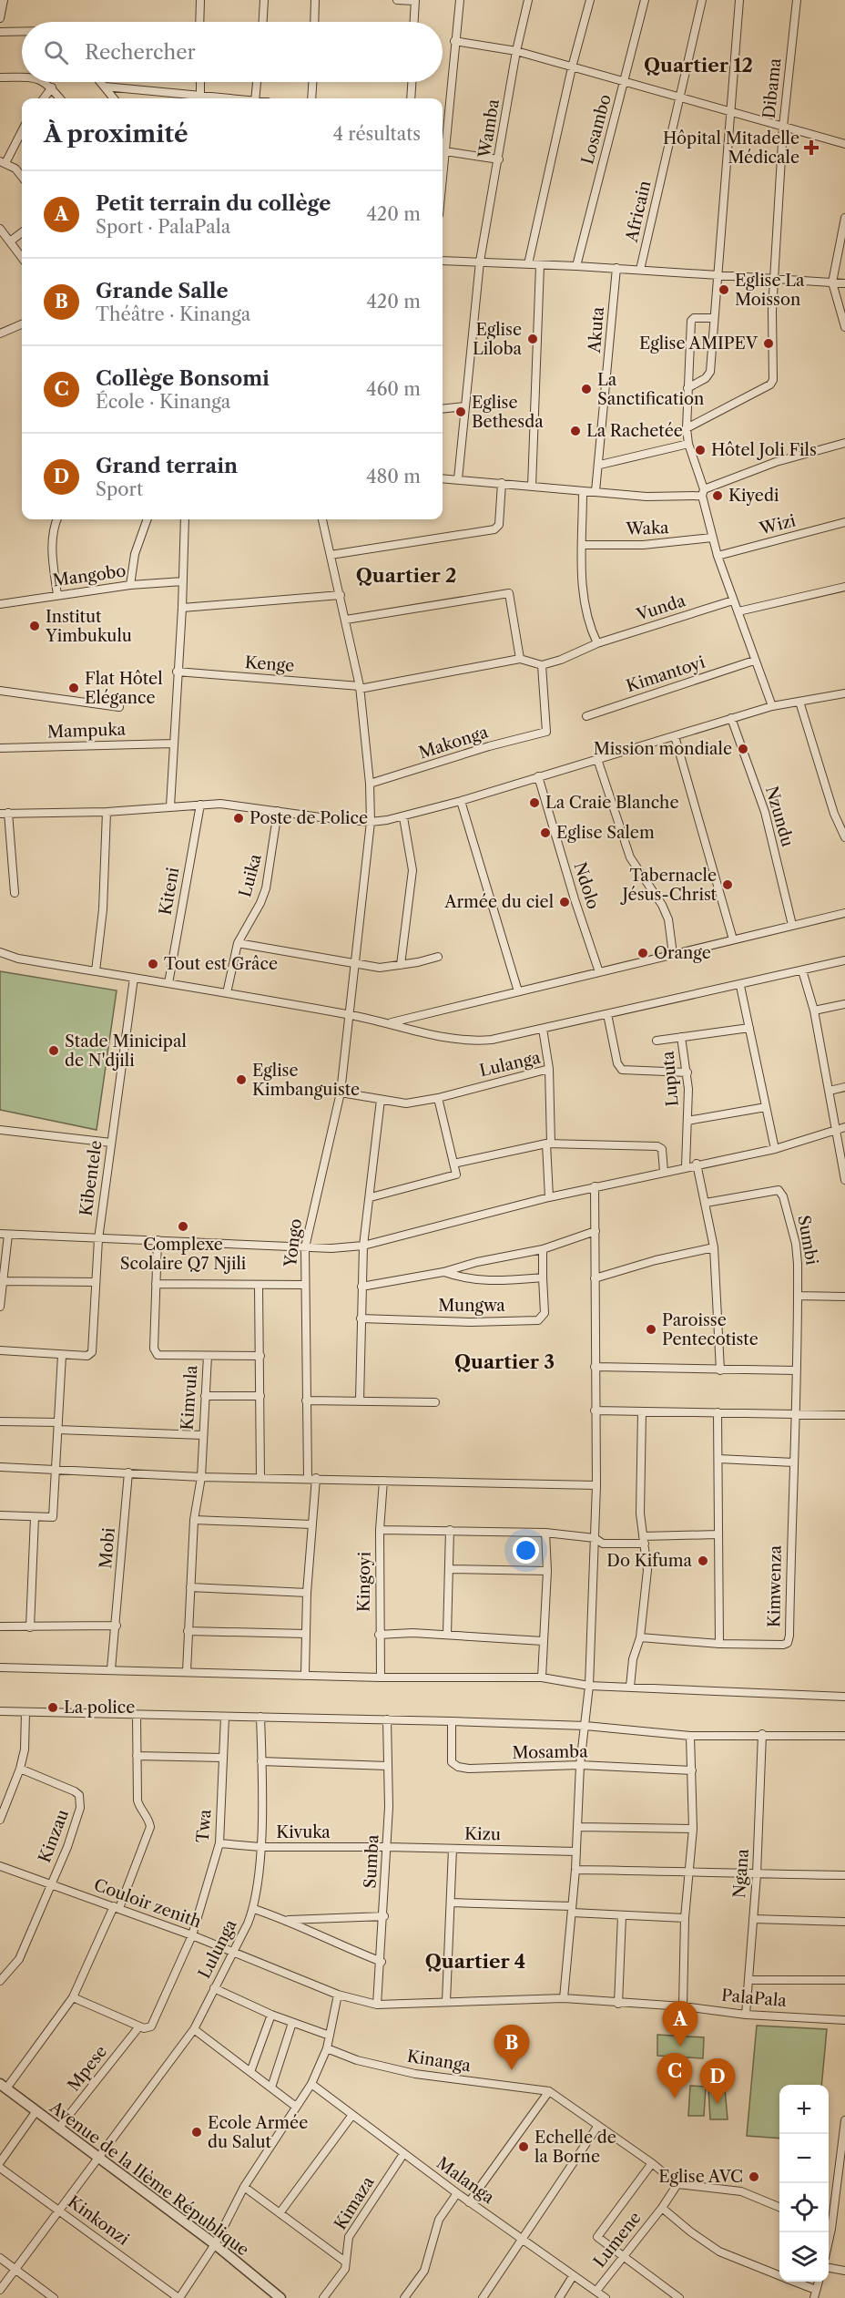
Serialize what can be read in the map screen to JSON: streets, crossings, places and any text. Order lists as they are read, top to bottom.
{
  "streets": {
    "street": [
      "Dibama",
      "Wamba",
      "Losambo",
      "Africain",
      "Akuta",
      "Wizi",
      "Waka",
      "Mangobo",
      "Vunda",
      "Kenge",
      "Kimantoyi",
      "Mampuka",
      "Makonga",
      "Nzundu",
      "Luika",
      "Ndolo",
      "Kiteni",
      "Lulanga",
      "Luputa",
      "Kibentele",
      "Sumbi",
      "Yongo",
      "Mungwa",
      "Kimvula",
      "Mobi",
      "Kingoyi",
      "Kimwenza",
      "Mosamba",
      "Twa",
      "Kivuka",
      "Kizu",
      "Kinzau",
      "Sumba",
      "Ngana",
      "Couloir zenith",
      "Lulunga",
      "PalaPala",
      "Kinanga",
      "Mpese",
      "Avenue de la IIème République",
      "Malanga",
      "Kimaza",
      "Kinkonzi",
      "Lumene"
    ]
  },
  "crossings": [
    ["Vunda", "Makonga"],
    ["Kenge", "Yongo"],
    ["Makonga", "Yongo"],
    ["Lulanga", "Yongo"],
    ["Sumbi", "Kimwenza"],
    ["Twa", "Kivuka"],
    ["Twa", "Couloir zenith"],
    ["Twa", "Mpese"],
    ["Kivuka", "Kizu"],
    ["Kivuka", "Sumba"],
    ["Kivuka", "Lulunga"],
    ["Kizu", "Sumba"],
    ["Kinzau", "Couloir zenith"],
    ["Sumba", "Couloir zenith"],
    ["Ngana", "PalaPala"],
    ["Couloir zenith", "Lulunga"],
    ["Couloir zenith", "Mpese"],
    ["Lulunga", "Avenue de la IIème République"],
    ["Lulunga", "Kinkonzi"],
    ["Kinanga", "Lumene"],
    ["Mpese", "Avenue de la IIème République"],
    ["Malanga", "Kimaza"],
    ["Malanga", "Lumene"]
  ],
  "districts": [
    "Quartier 12",
    "Quartier 2",
    "Quartier 3",
    "Quartier 4"
  ],
  "places": {
    "health": ["Hôpital Mitadelle Médicale"],
    "other": [
      "Eglise La Moisson",
      "Eglise Liloba",
      "Eglise AMIPEV",
      "La Sanctification",
      "Eglise Bethesda",
      "La Rachetée",
      "Hôtel Joli Fils",
      "Kiyedi",
      "Institut Yimbukulu",
      "Flat Hôtel Elégance",
      "Mission mondiale",
      "La Craie Blanche",
      "Poste de Police",
      "Eglise Salem",
      "Tabernacle Jésus-Christ",
      "Armée du ciel",
      "Orange",
      "Tout est Grâce",
      "Stade Minicipal de N'djili",
      "Eglise Kimbanguiste",
      "Complexe Scolaire Q7 Njili",
      "Paroisse Pentecotiste",
      "Do Kifuma",
      "La police",
      "Ecole Armée du Salut",
      "Echelle de la Borne",
      "Eglise AVC"
    ]
  },
  "page": {
    "search": "Rechercher",
    "heading": ["À proximité", "4 résultats"],
    "list": [
      {
        "mark": "A",
        "name": "Petit terrain du collège",
        "note": "Sport · PalaPala",
        "value": "420 m"
      },
      {
        "mark": "B",
        "name": "Grande Salle",
        "note": "Théâtre · Kinanga",
        "value": "420 m"
      },
      {
        "mark": "C",
        "name": "Collège Bonsomi",
        "note": "École · Kinanga",
        "value": "460 m"
      },
      {
        "mark": "D",
        "name": "Grand terrain",
        "note": "Sport",
        "value": "480 m"
      }
    ],
    "pins": [
      "A",
      "B",
      "C",
      "D"
    ],
    "map_buttons": ["+", "−"]
  }
}
